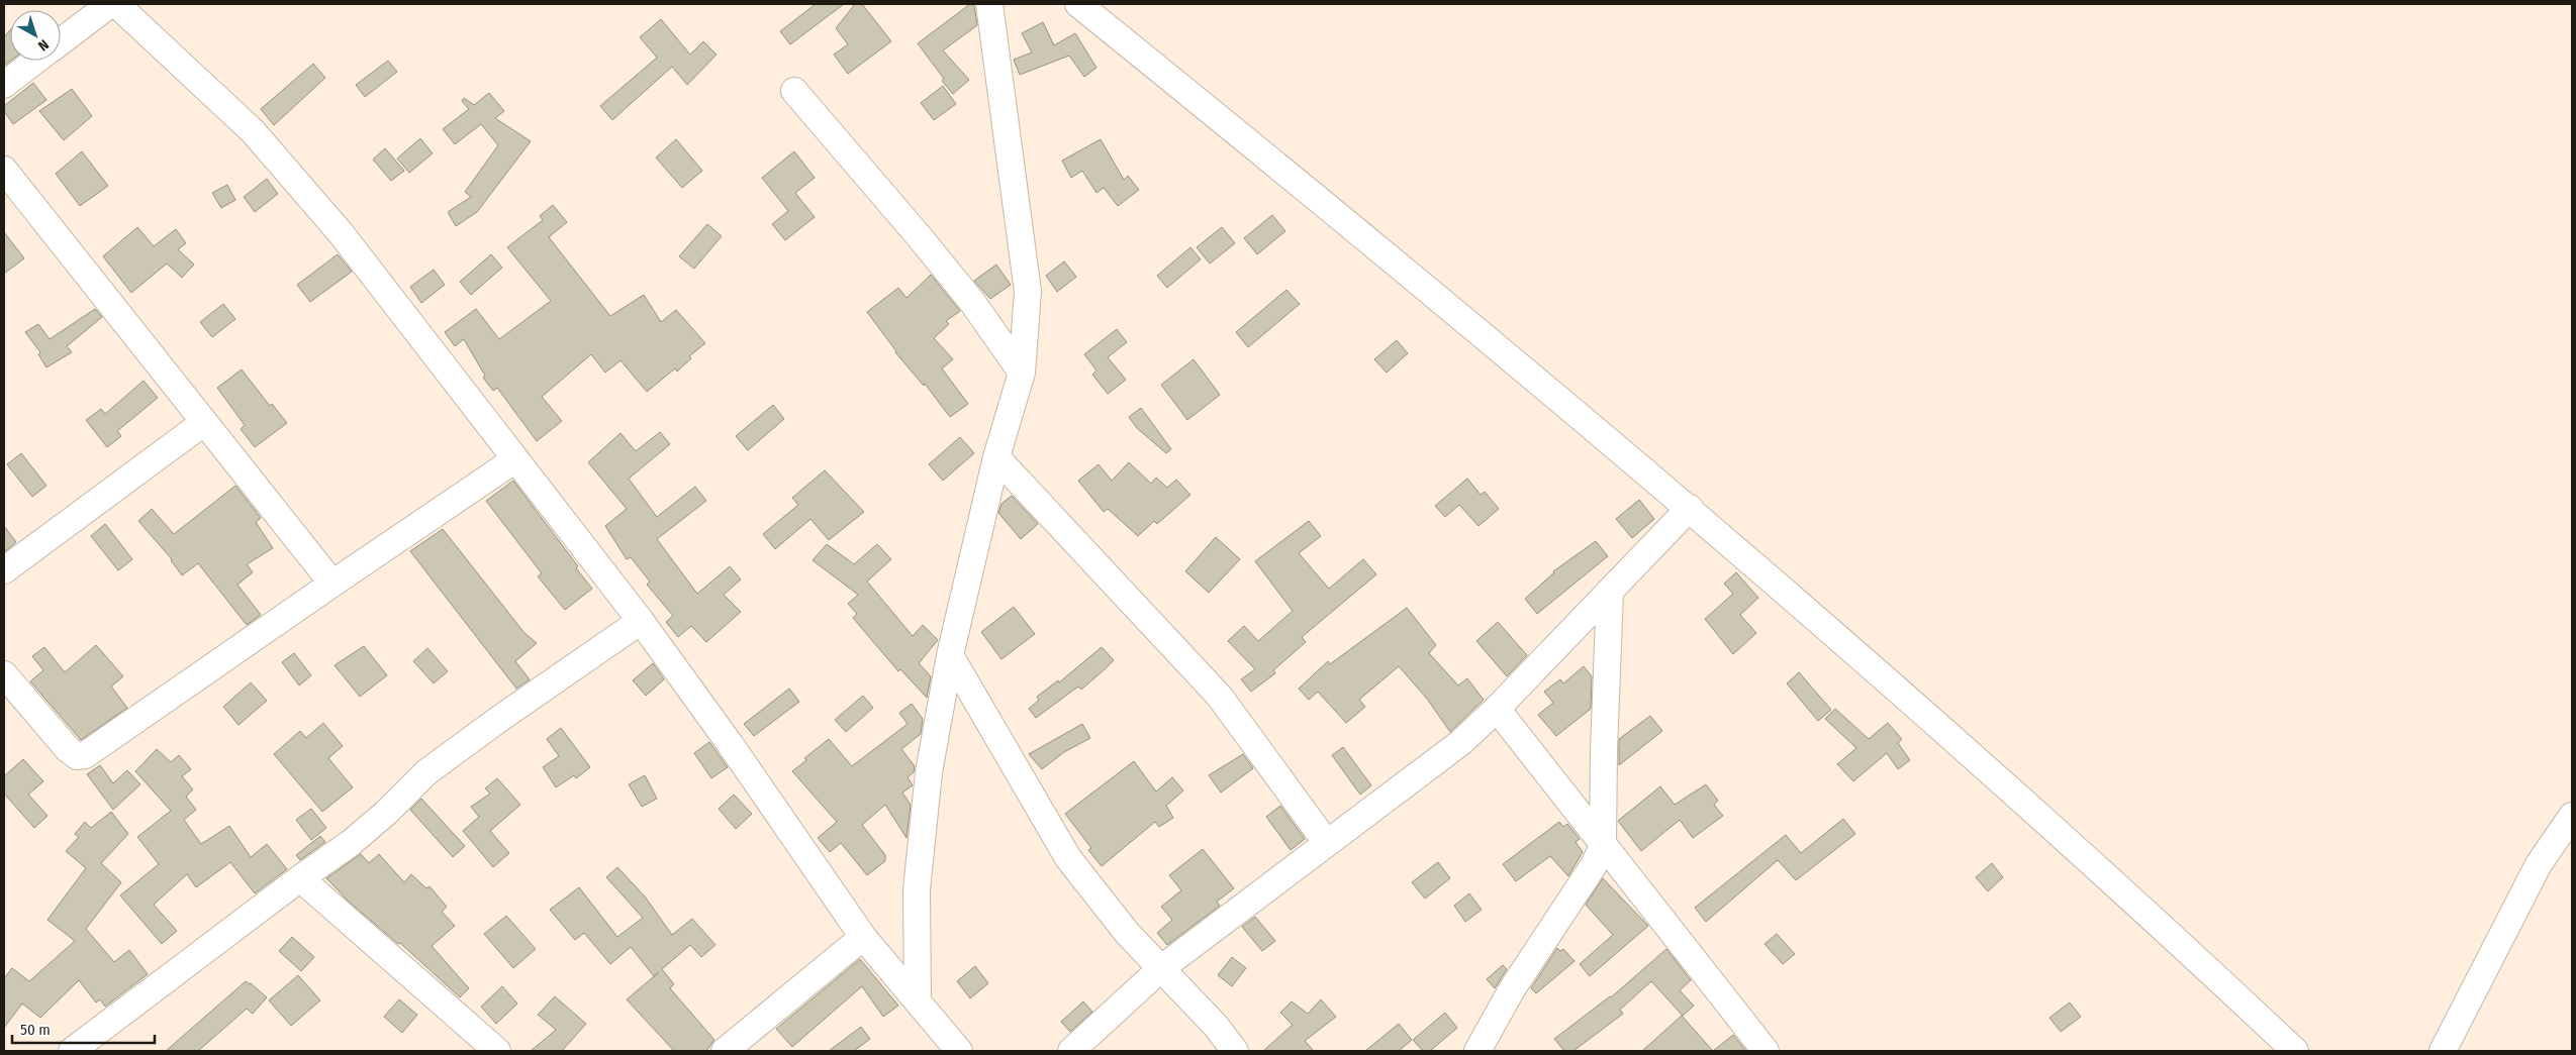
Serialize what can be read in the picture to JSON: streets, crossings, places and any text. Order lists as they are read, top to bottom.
{
  "scale_bar": "50 m",
  "north": "bottom right"
}
